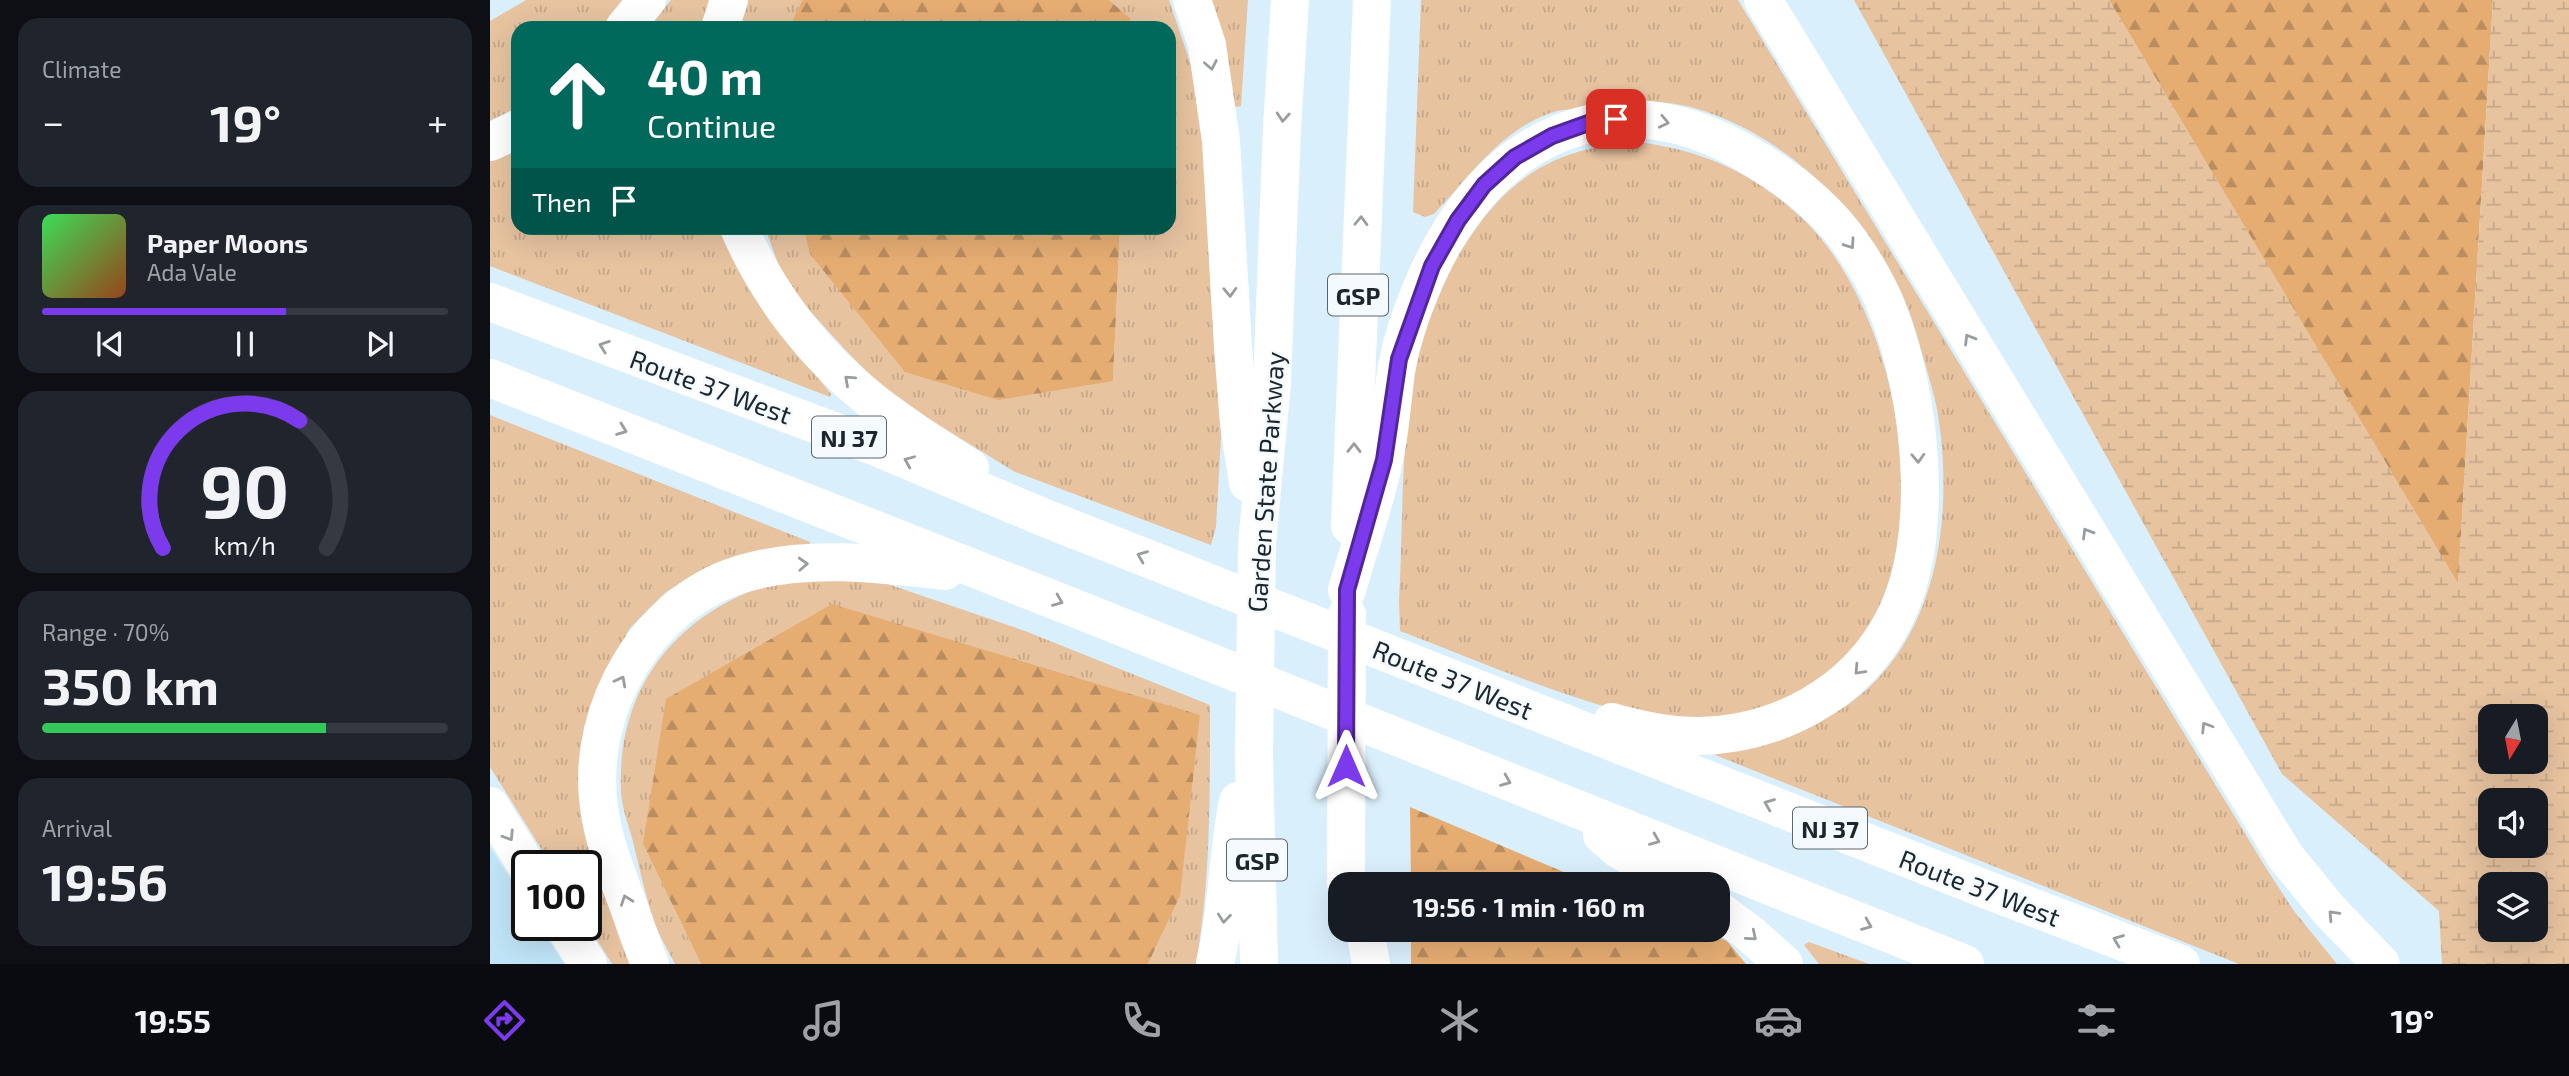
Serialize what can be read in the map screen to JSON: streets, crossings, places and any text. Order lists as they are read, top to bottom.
{
  "streets": {
    "highway": [
      "GSP",
      "Route 37 West",
      "NJ 37",
      "Garden State Parkway"
    ]
  },
  "north": "bottom",
  "page": {
    "tile": [
      "Climate",
      ["Range · 70%", "350 km"],
      ["Arrival", "19:56"]
    ],
    "turn": ["40 m", "Continue"],
    "heat": ["−", "19°", "+"],
    "then": "Then",
    "song": ["Paper Moons", "Ada Vale"],
    "limit": "100",
    "trip": "19:56 · 1 min · 160 m",
    "tabs": ["19:55", "19°"],
    "gauge": ["90", "km/h"]
  }
}
